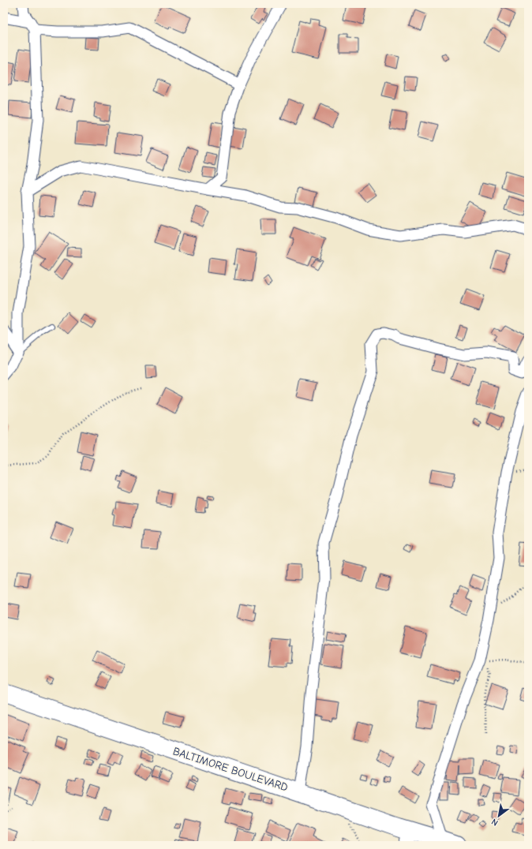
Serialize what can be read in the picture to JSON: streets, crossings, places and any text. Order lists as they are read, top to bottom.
{
  "streets": {
    "highway": ["BALTIMORE BOULEVARD"]
  },
  "north": "bottom left"
}
